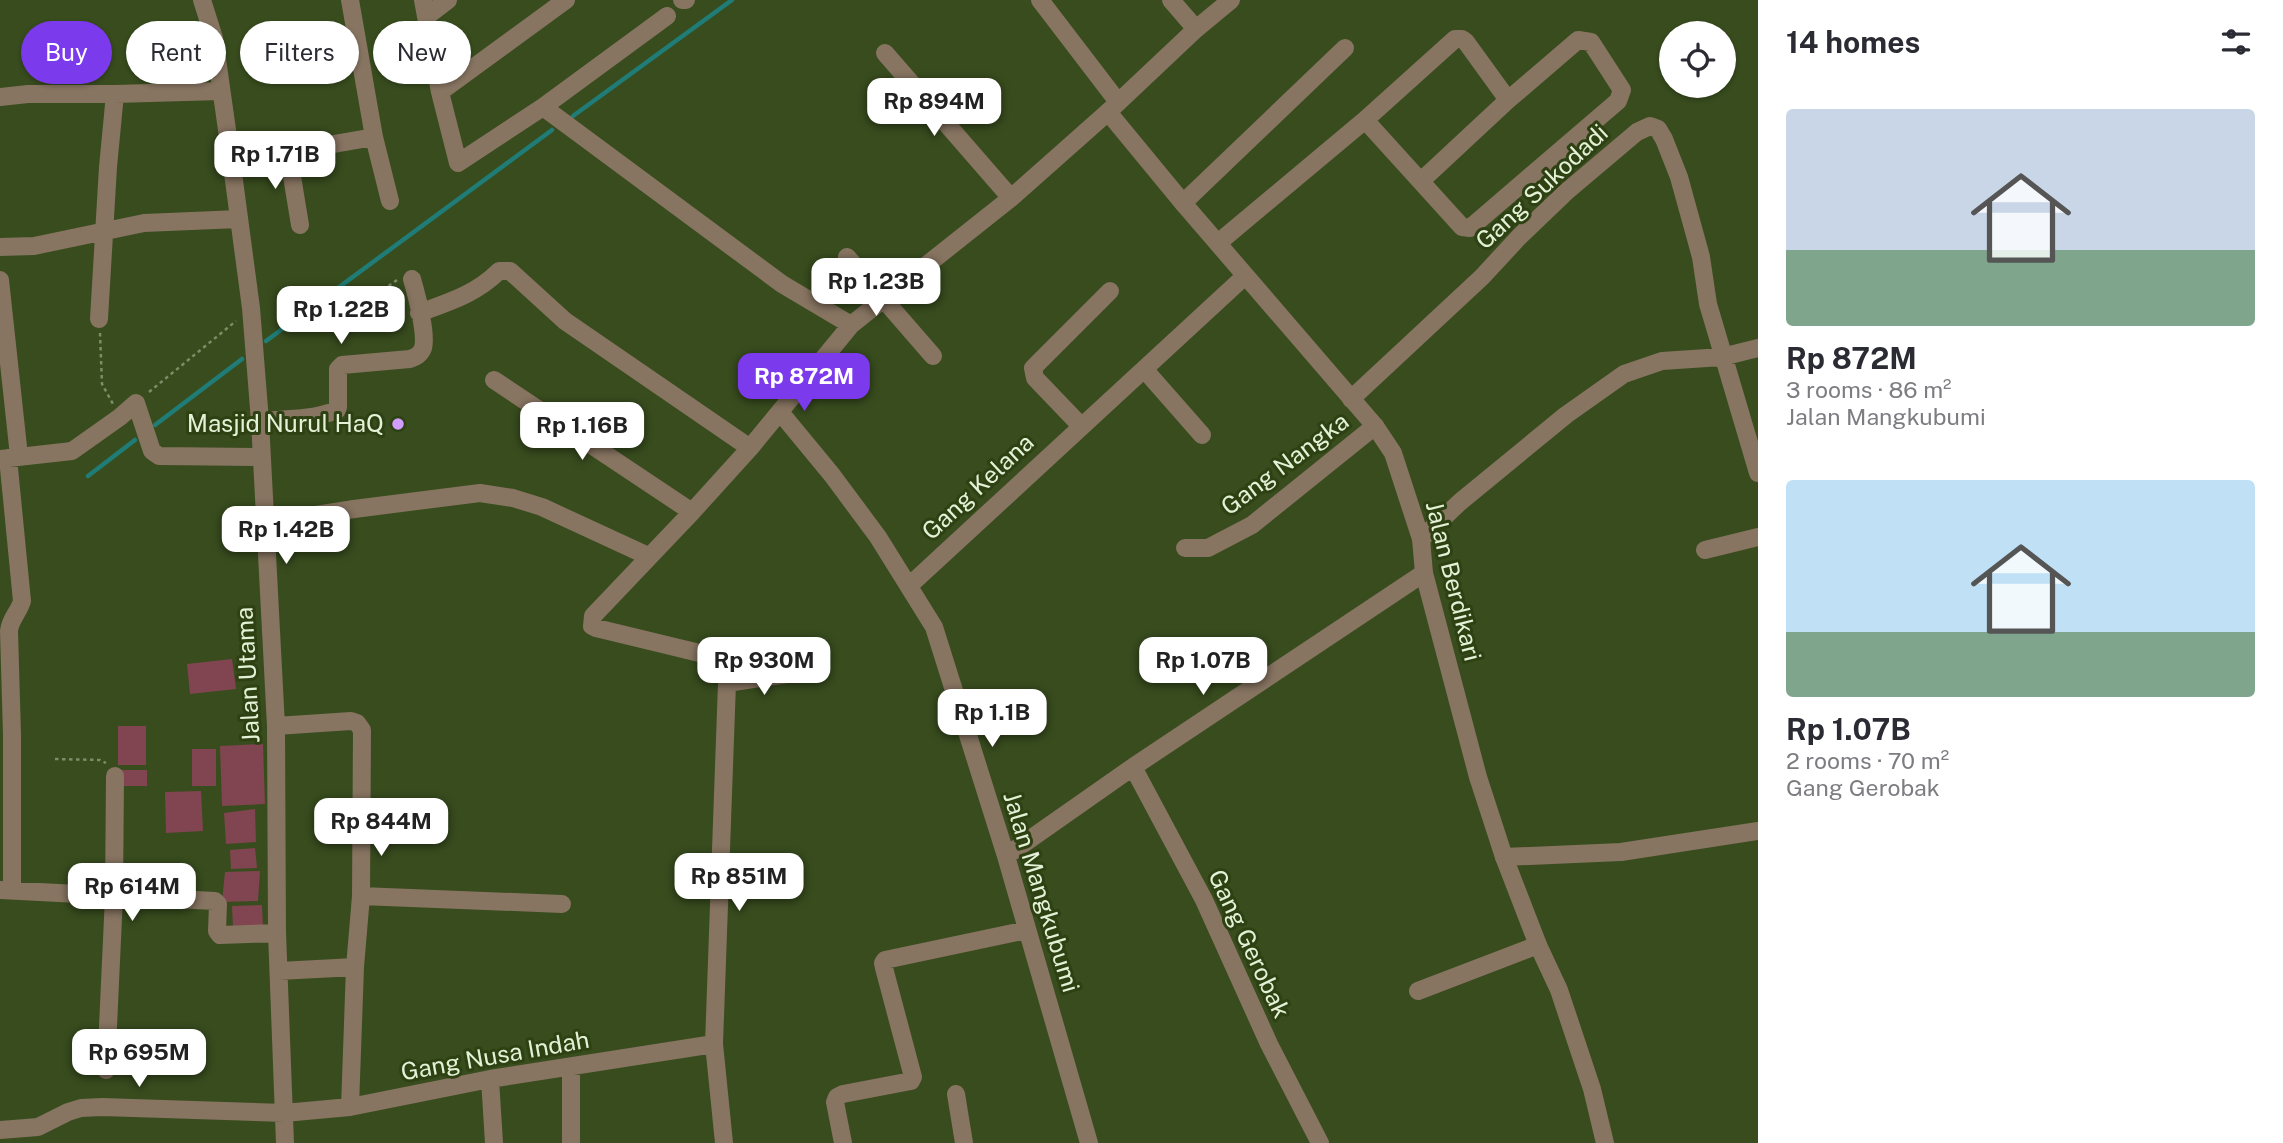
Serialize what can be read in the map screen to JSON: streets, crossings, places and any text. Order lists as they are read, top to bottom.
{
  "streets": {
    "street": [
      "Gang Sukodadi",
      "Gang Nangka",
      "Gang Kelana",
      "Jalan Berdikari",
      "Jalan Utama",
      "Jalan Mangkubumi",
      "Gang Gerobak",
      "Gang Nusa Indah"
    ]
  },
  "crossings": [
    ["Gang Sukodadi", "Jalan Berdikari"],
    ["Gang Nangka", "Jalan Berdikari"],
    ["Gang Kelana", "Jalan Berdikari"],
    ["Gang Kelana", "Jalan Mangkubumi"],
    ["Jalan Utama", "Gang Nusa Indah"]
  ],
  "places": ["Masjid Nurul HaQ"],
  "page": {
    "heading": "14 homes",
    "chip": [
      "Buy",
      "Rent",
      "Filters",
      "New"
    ],
    "price": [
      "Rp 894M",
      "Rp 1.71B",
      "Rp 1.23B",
      "Rp 1.22B",
      "Rp 872M",
      "Rp 1.16B",
      "Rp 1.42B",
      "Rp 930M",
      "Rp 1.07B",
      "Rp 1.1B",
      "Rp 844M",
      "Rp 851M",
      "Rp 614M",
      "Rp 695M"
    ],
    "list": [
      {
        "name": "Rp 872M",
        "note": "3 rooms · 86 m² · Jalan Mangkubumi"
      },
      {
        "name": "Rp 1.07B",
        "note": "2 rooms · 70 m² · Gang Gerobak"
      }
    ]
  }
}
